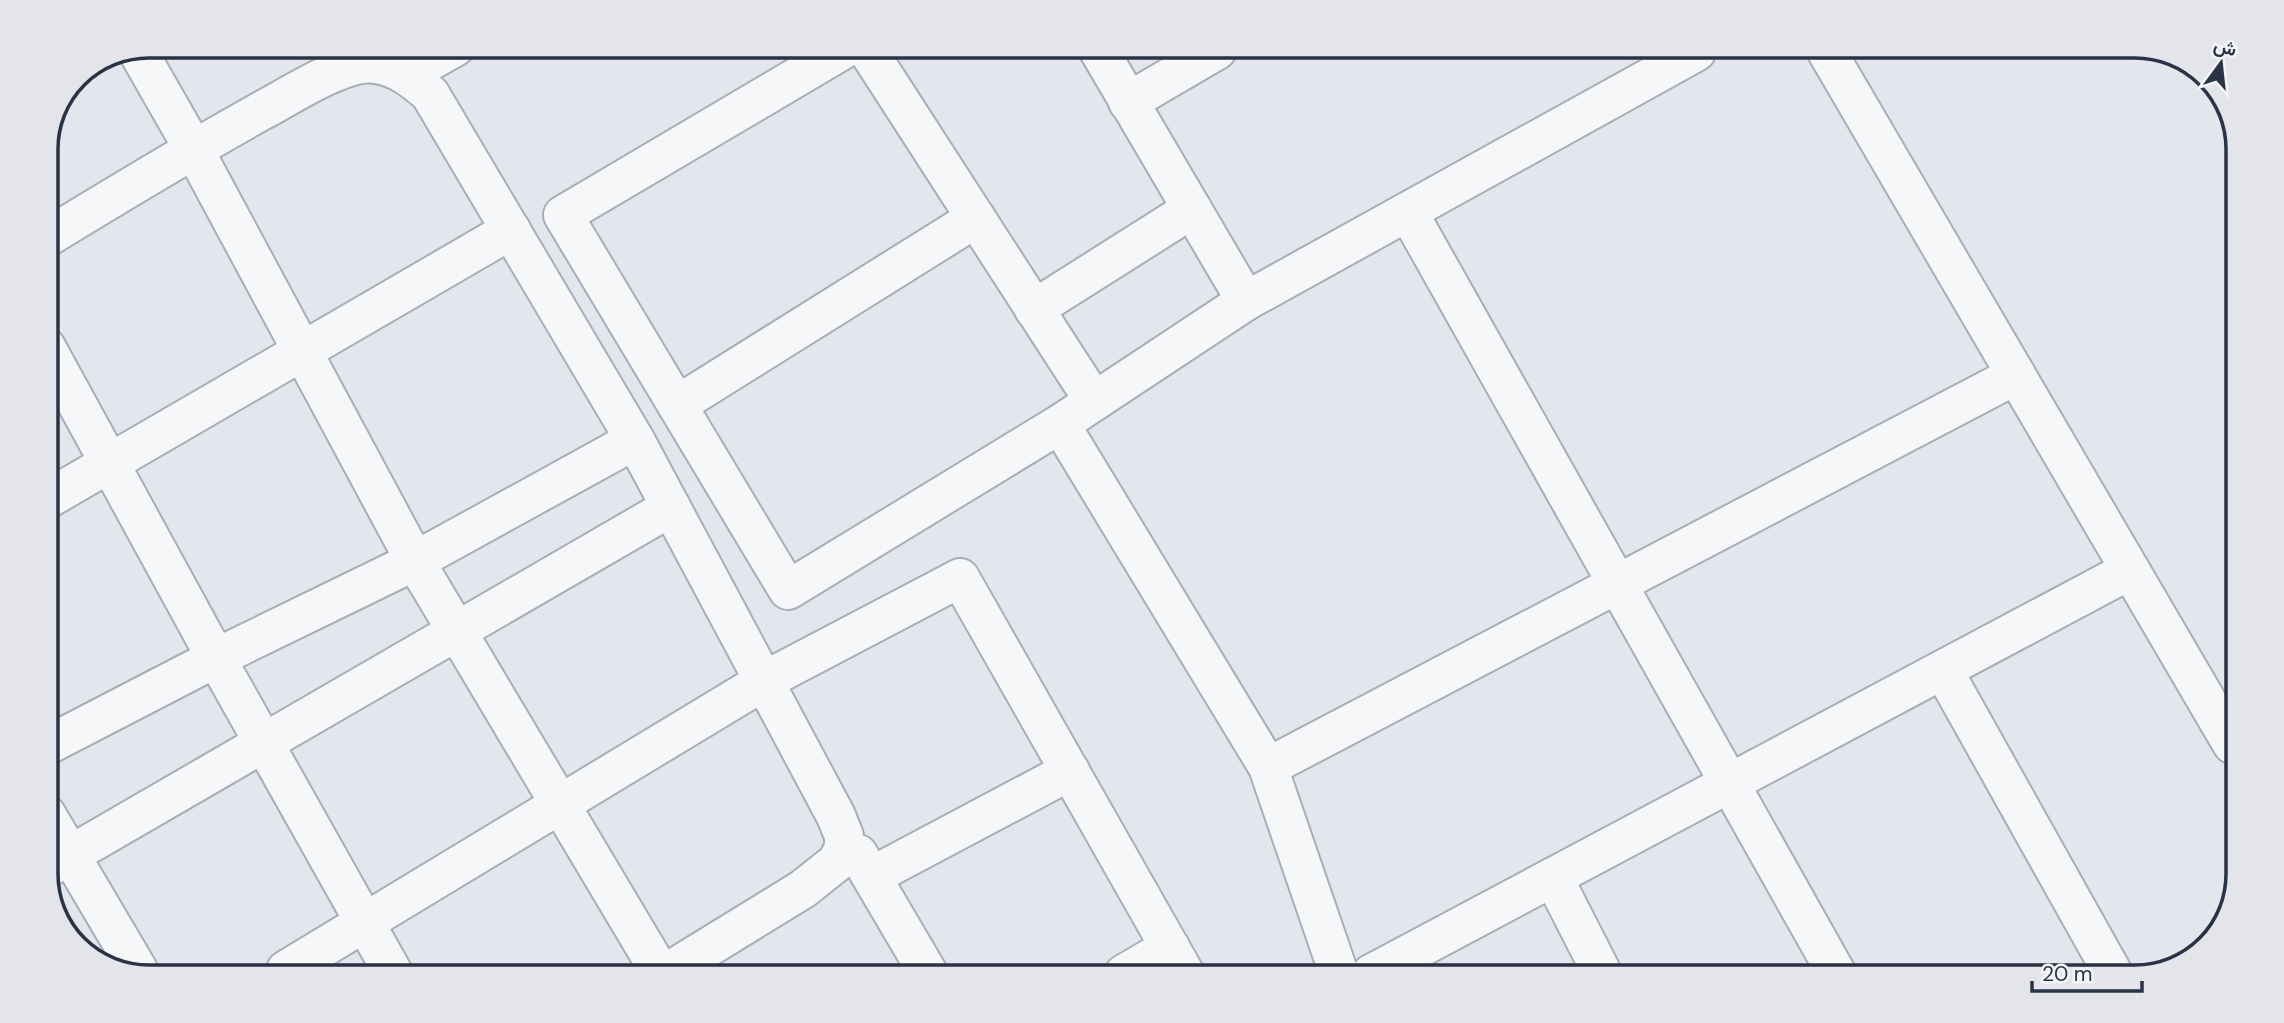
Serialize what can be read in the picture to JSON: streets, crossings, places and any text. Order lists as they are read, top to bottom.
{
  "scale_bar": "20 m",
  "north": "top"
}
